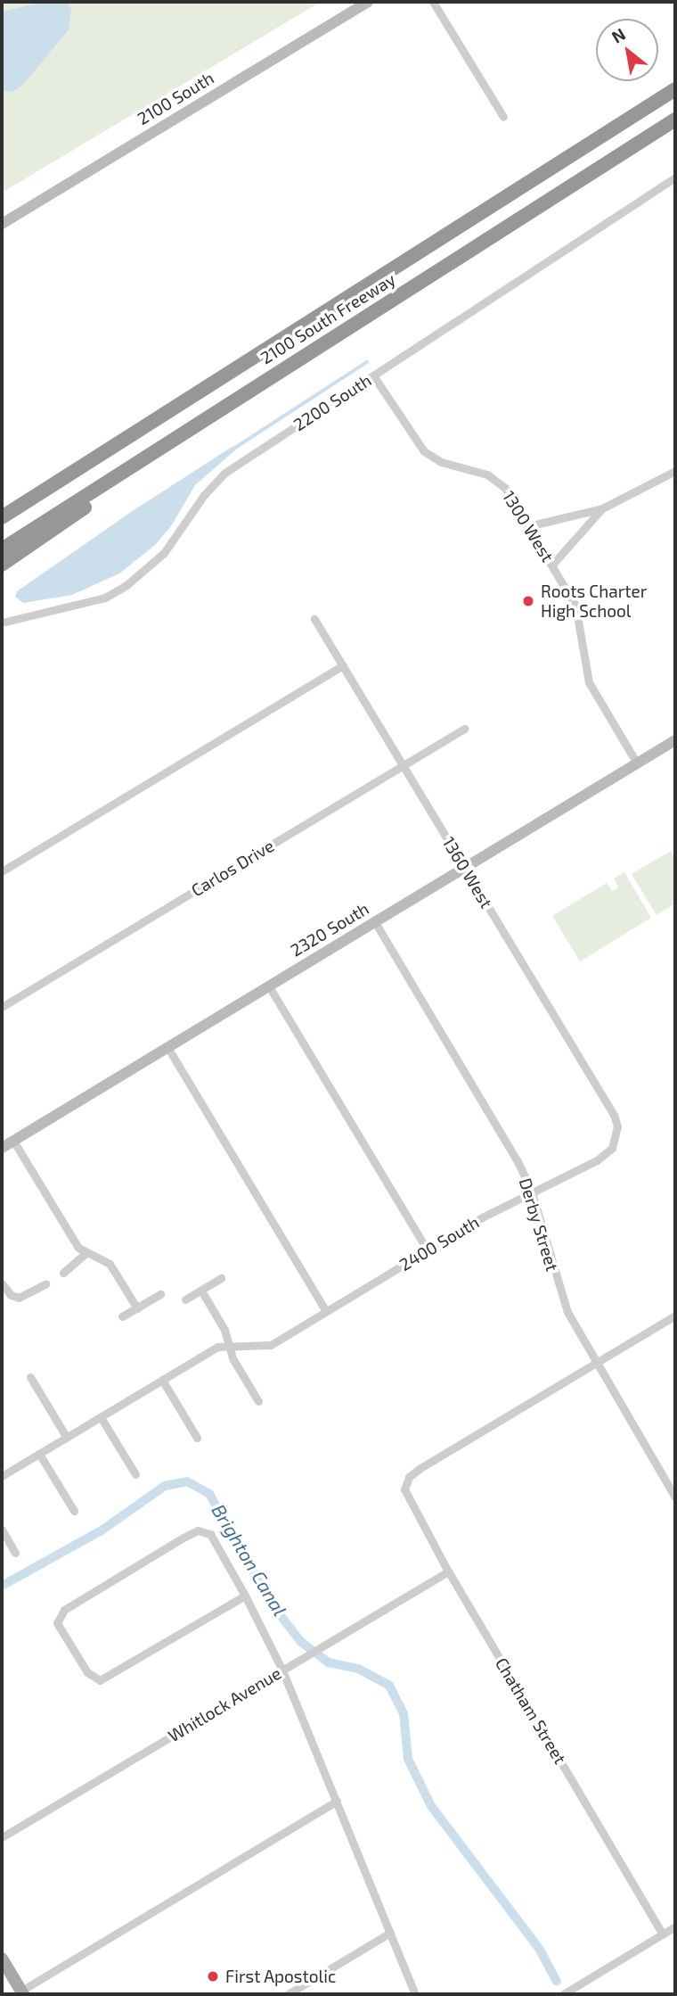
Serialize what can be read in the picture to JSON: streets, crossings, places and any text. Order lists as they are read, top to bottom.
{
  "streets": {
    "highway": ["2100 South Freeway"],
    "street": [
      "2100 South",
      "2200 South",
      "1300 West",
      "Carlos Drive",
      "1360 West",
      "2320 South",
      "Derby Street",
      "2400 South",
      "Whitlock Avenue",
      "Chatham Street"
    ]
  },
  "crossings": [
    ["2200 South", "1300 West"],
    ["1300 West", "2320 South"],
    ["Carlos Drive", "1360 West"],
    ["1360 West", "2320 South"],
    ["1360 West", "2400 South"],
    ["2320 South", "Derby Street"],
    ["Derby Street", "2400 South"],
    ["Derby Street", "Chatham Street"],
    ["Whitlock Avenue", "Chatham Street"]
  ],
  "water": ["Brighton Canal"],
  "places": ["Roots Charter High School", "First Apostolic"],
  "north": "top left"
}
